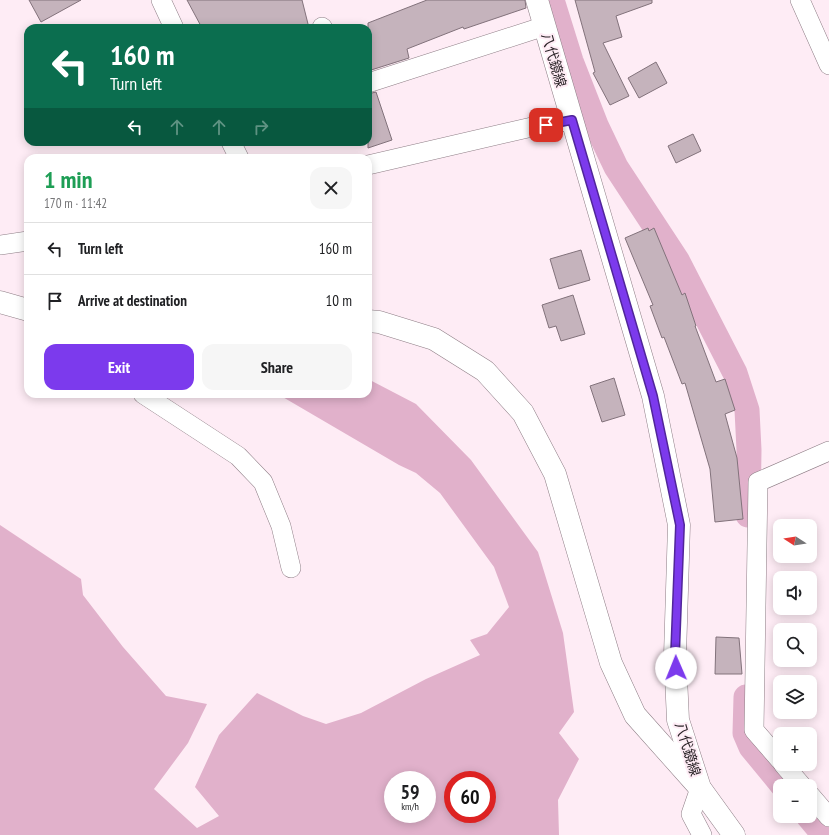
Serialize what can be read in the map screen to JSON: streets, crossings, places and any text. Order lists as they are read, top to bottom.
{
  "streets": {
    "main road": ["八代鏡線"]
  },
  "north": "left",
  "page": {
    "turn": ["160 m", "Turn left"],
    "heading": ["1 min", "170 m · 11:42"],
    "list": [
      {
        "name": "Turn left",
        "value": "160 m"
      },
      {
        "name": "Arrive at destination",
        "value": "10 m"
      }
    ],
    "buttons": ["Exit", "Share"],
    "map_buttons": ["+", "−"],
    "speed": "59 km/h",
    "limit": "60"
  }
}
